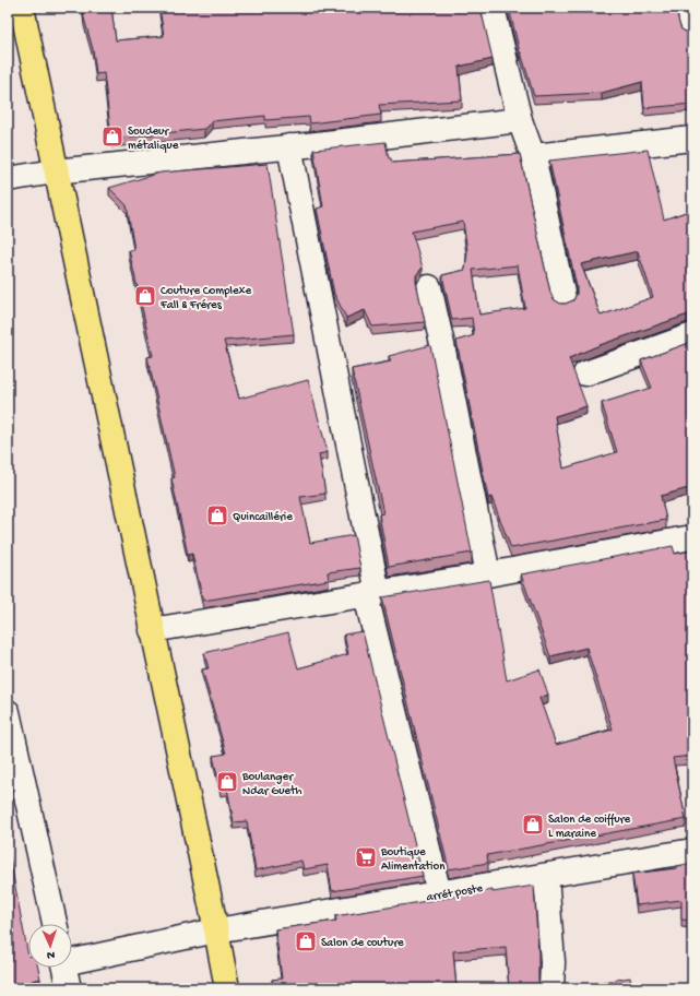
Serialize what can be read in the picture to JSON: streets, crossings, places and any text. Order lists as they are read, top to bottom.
{
  "streets": {
    "street": ["arrét poste"]
  },
  "places": {
    "shop": [
      "Soudeur métalique",
      "Couture Complexe Fall & Fréres",
      "Quincaillérie",
      "Boulanger Ndar Gueth",
      "Salon de coiffure L maraine",
      "Salon de couture"
    ],
    "supermarket": ["Boutique Alimentation"]
  },
  "north": "bottom"
}
